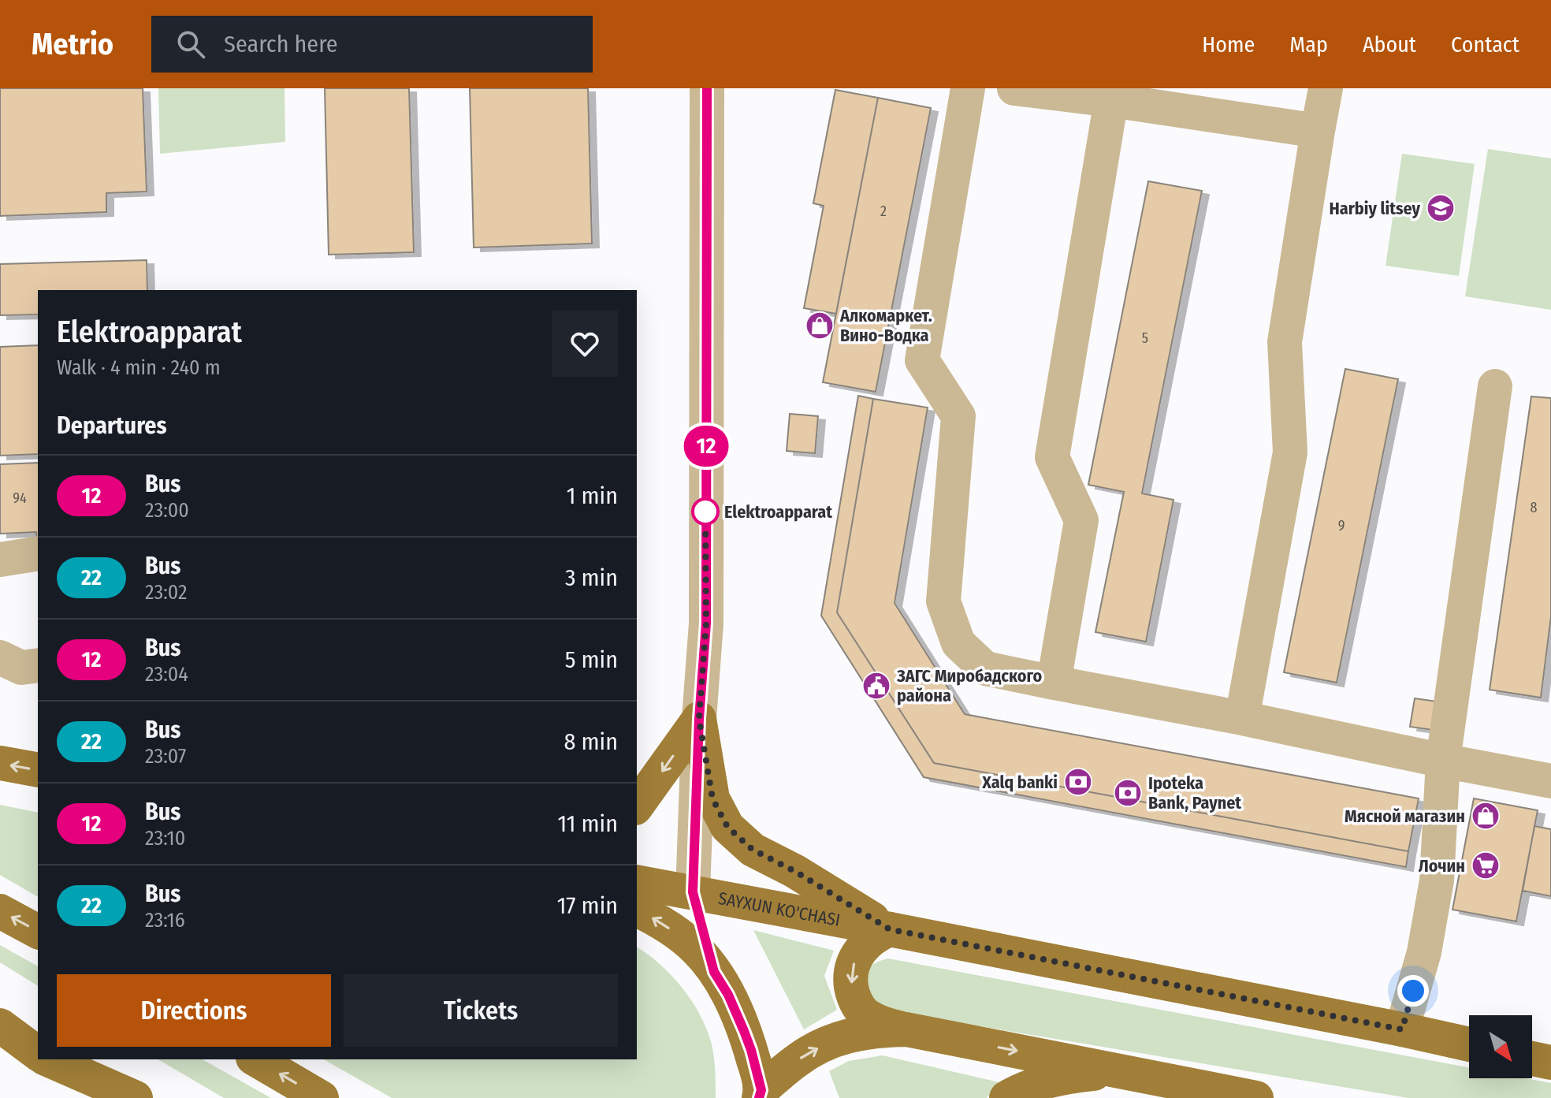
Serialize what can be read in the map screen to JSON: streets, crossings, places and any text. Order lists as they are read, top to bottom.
{
  "streets": {
    "main road": ["SAYXUN KO'CHASI"]
  },
  "places": {
    "school or university": ["Harbiy litsey"],
    "shop": ["Алкомаркет. Вино-Водка", "Мясной магазин"],
    "other": ["Elektroapparat"],
    "public building": ["ЗАГС Миробадского района"],
    "bank": ["Xalq banki", "Ipoteka Bank, Paynet"],
    "supermarket": ["Лочин"]
  },
  "lines": ["bus line 12"],
  "house_numbers": [
    "2",
    "5",
    "94",
    "8",
    "9"
  ],
  "north": "bottom right",
  "page": {
    "header": "Metrio",
    "search": "Search here",
    "nav": [
      "Home",
      "Map",
      "About",
      "Contact"
    ],
    "on_map": "12",
    "heading": [
      ["Elektroapparat", "Walk · 4 min · 240 m"],
      "Departures"
    ],
    "list": [
      {
        "mark": "12",
        "name": "Bus",
        "note": "23:00",
        "value": "1 min"
      },
      {
        "mark": "22",
        "name": "Bus",
        "note": "23:02",
        "value": "3 min"
      },
      {
        "mark": "12",
        "name": "Bus",
        "note": "23:04",
        "value": "5 min"
      },
      {
        "mark": "22",
        "name": "Bus",
        "note": "23:07",
        "value": "8 min"
      },
      {
        "mark": "12",
        "name": "Bus",
        "note": "23:10",
        "value": "11 min"
      },
      {
        "mark": "22",
        "name": "Bus",
        "note": "23:16",
        "value": "17 min"
      }
    ],
    "buttons": ["Directions", "Tickets"]
  }
}
